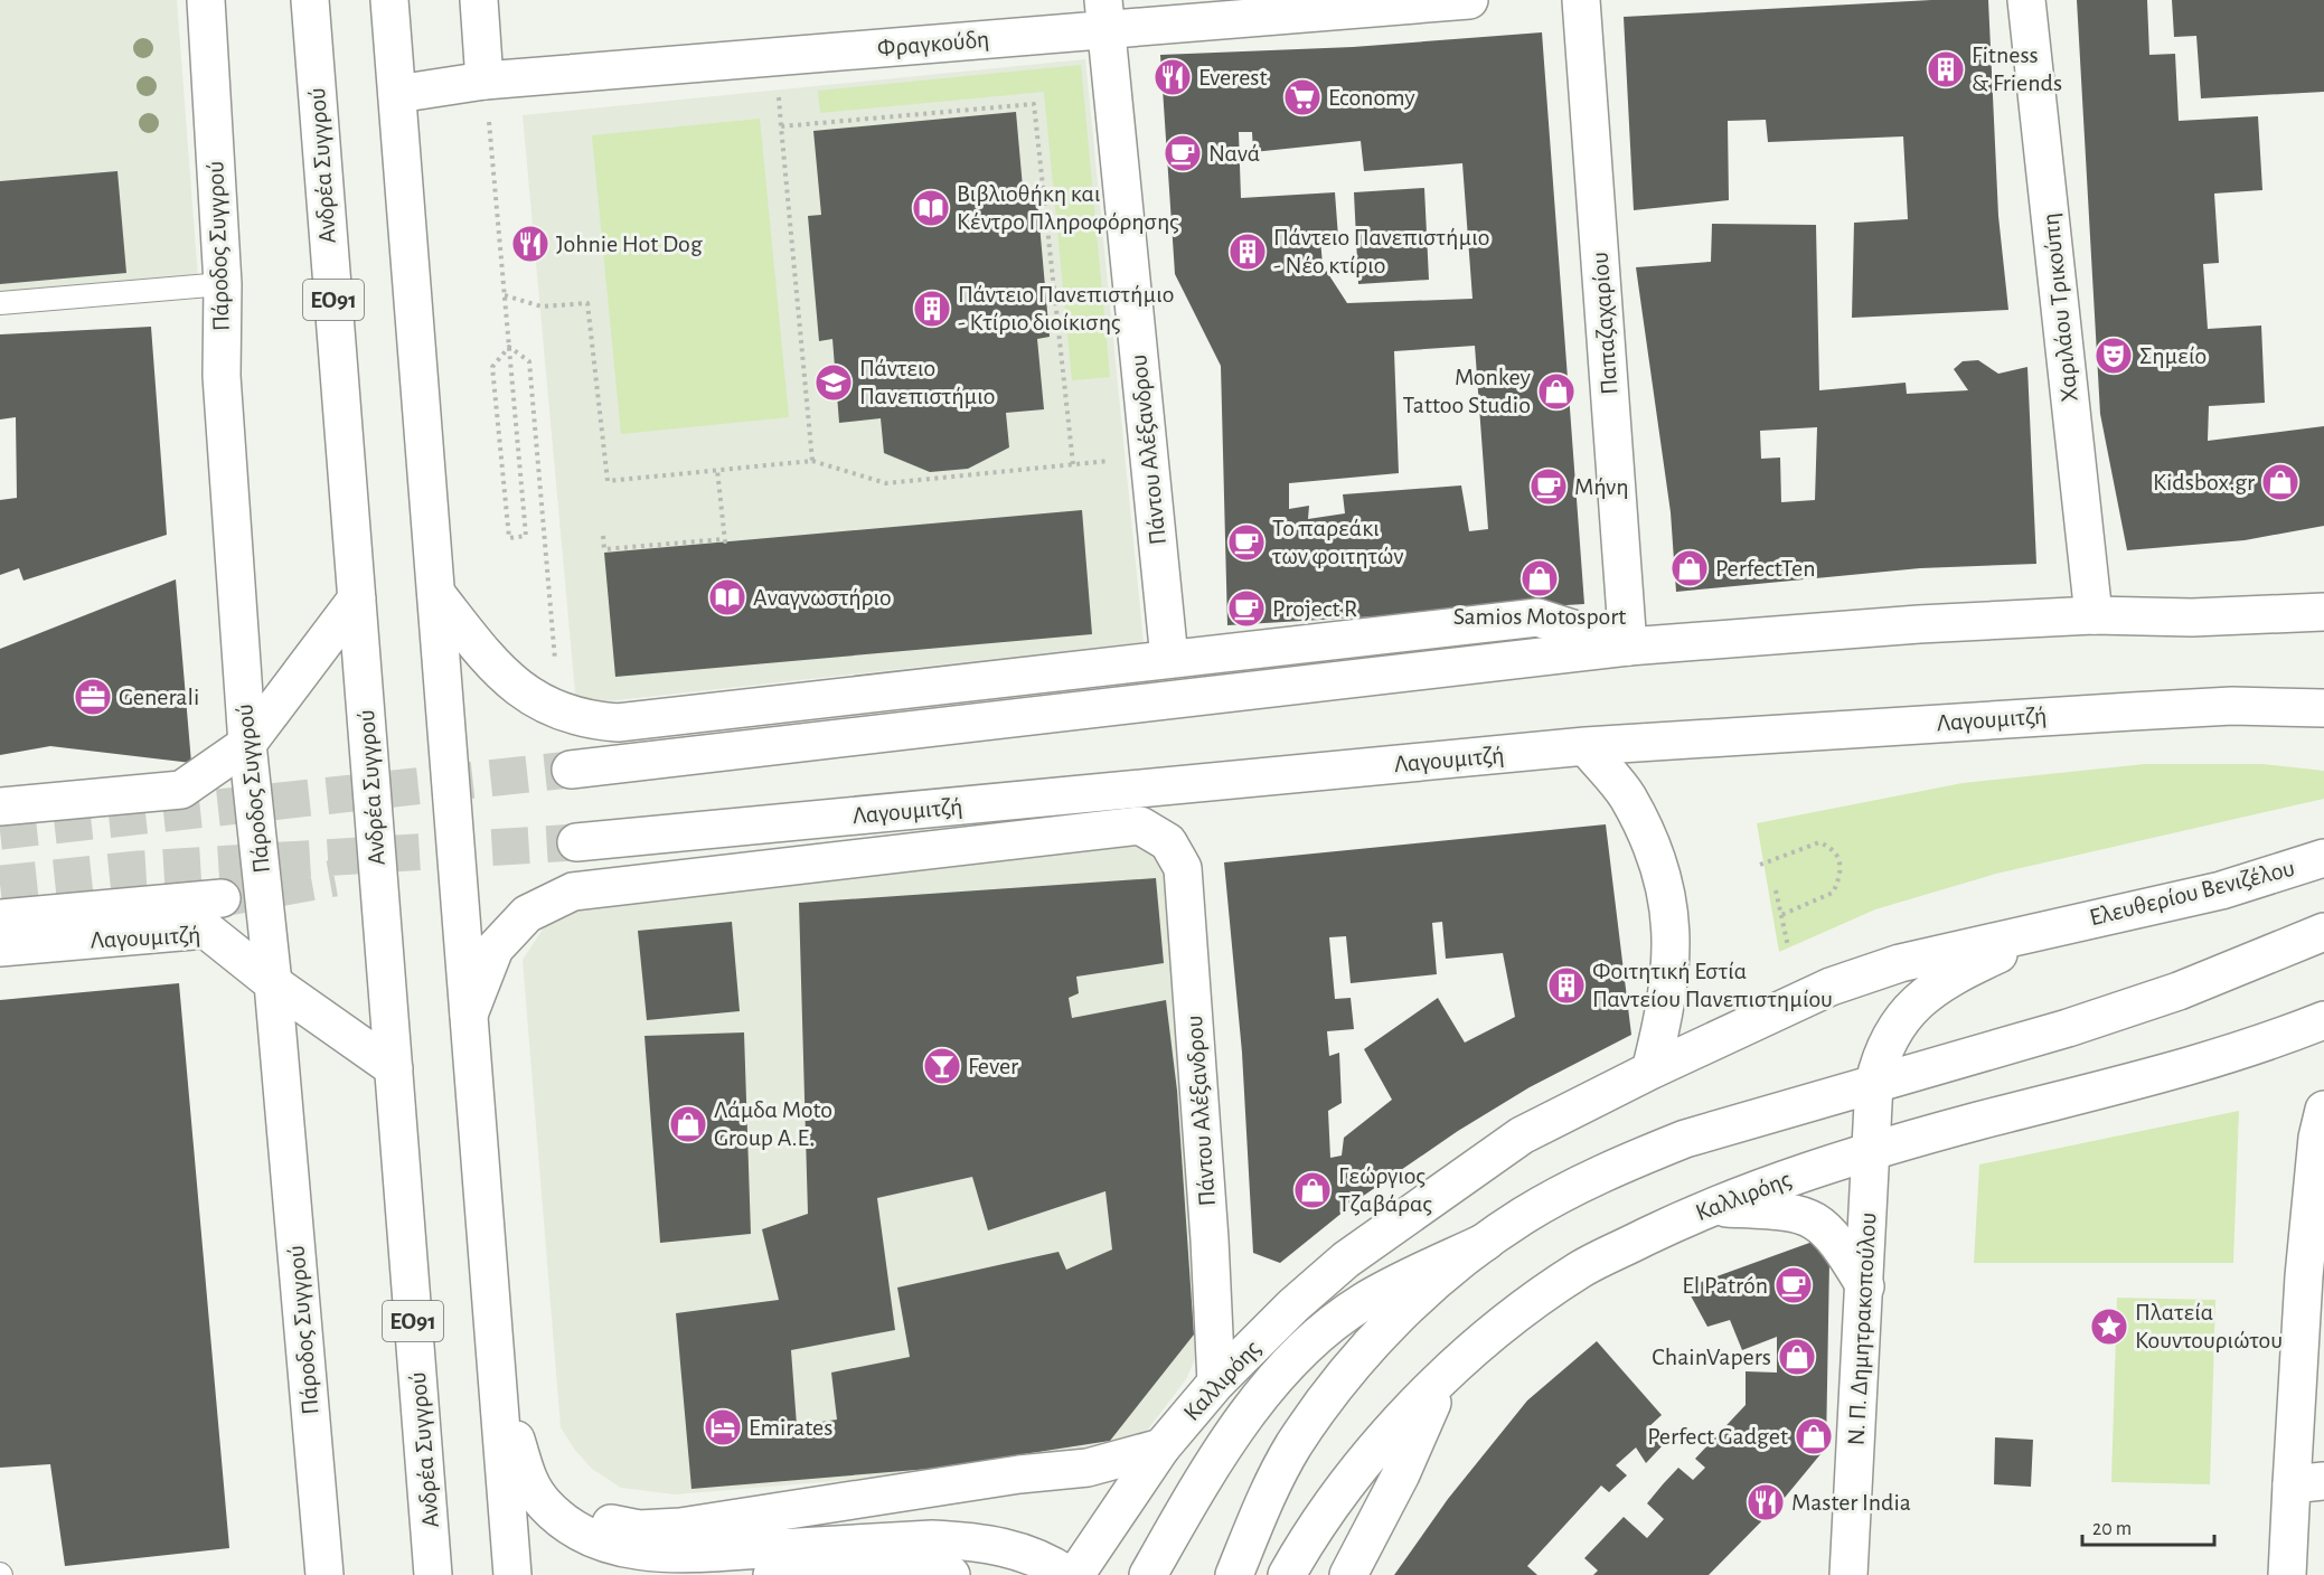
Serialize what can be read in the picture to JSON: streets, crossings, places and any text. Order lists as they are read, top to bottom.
{
  "streets": {
    "main road": [
      "Φραγκούδη",
      "Ανδρέα Συγγρού",
      "Πάροδος Συγγρού",
      "ΕΟ91",
      "Χαριλάου Τρικούπη",
      "Παπαζαχαρίου",
      "Πάντου Αλέξανδρου",
      "Λαγουμιτζή",
      "Ελευθερίου Βενιζέλου",
      "Καλλιρόης",
      "Ν. Π. Δημητρακοπούλου"
    ]
  },
  "crossings": [
    ["Φραγκούδη", "Πάντου Αλέξανδρου"],
    ["Ανδρέα Συγγρού", "Λαγουμιτζή"],
    ["Πάροδος Συγγρού", "Λαγουμιτζή"],
    ["Πάντου Αλέξανδρου", "Λαγουμιτζή"],
    ["Πάντου Αλέξανδρου", "Καλλιρόης"],
    ["Ελευθερίου Βενιζέλου", "Καλλιρόης"],
    ["Ελευθερίου Βενιζέλου", "Ν. Π. Δημητρακοπούλου"],
    ["Καλλιρόης", "Ν. Π. Δημητρακοπούλου"]
  ],
  "places": {
    "building": [
      "Fitness & Friends",
      "Πάντειο Πανεπιστήμιο - Νέο κτίριο",
      "Πάντειο Πανεπιστήμιο - Κτίριο διοίκισης",
      "Φοιτητική Εστία Παντείου Πανεπιστημίου"
    ],
    "restaurant": ["Everest", "Johnie Hot Dog", "Master India"],
    "supermarket": ["Economy"],
    "cafe": [
      "Νανά",
      "Μήνη",
      "Το παρεάκι των φοιτητών",
      "Project R",
      "El Patrón"
    ],
    "library": ["Βιβλιοθήκη και Κέντρο Πληροφόρησης", "Aναγνωστήριο"],
    "theatre": ["Σημείο"],
    "school or university": ["Πάντειο Πανεπιστήμιο"],
    "shop": [
      "Monkey Tattoo Studio",
      "Kidsbox.gr",
      "PerfectTen",
      "Samios Motosport",
      "Λάμδα Moto Group Α.Ε.",
      "Γεώργιος Τζαβάρας",
      "ChainVapers",
      "Perfect Gadget"
    ],
    "office": ["Generali"],
    "bar": ["Fever"],
    "place": ["Πλατεία Κουντουριώτου"],
    "hotel": ["Emirates"]
  },
  "scale_bar": "20 m"
}
